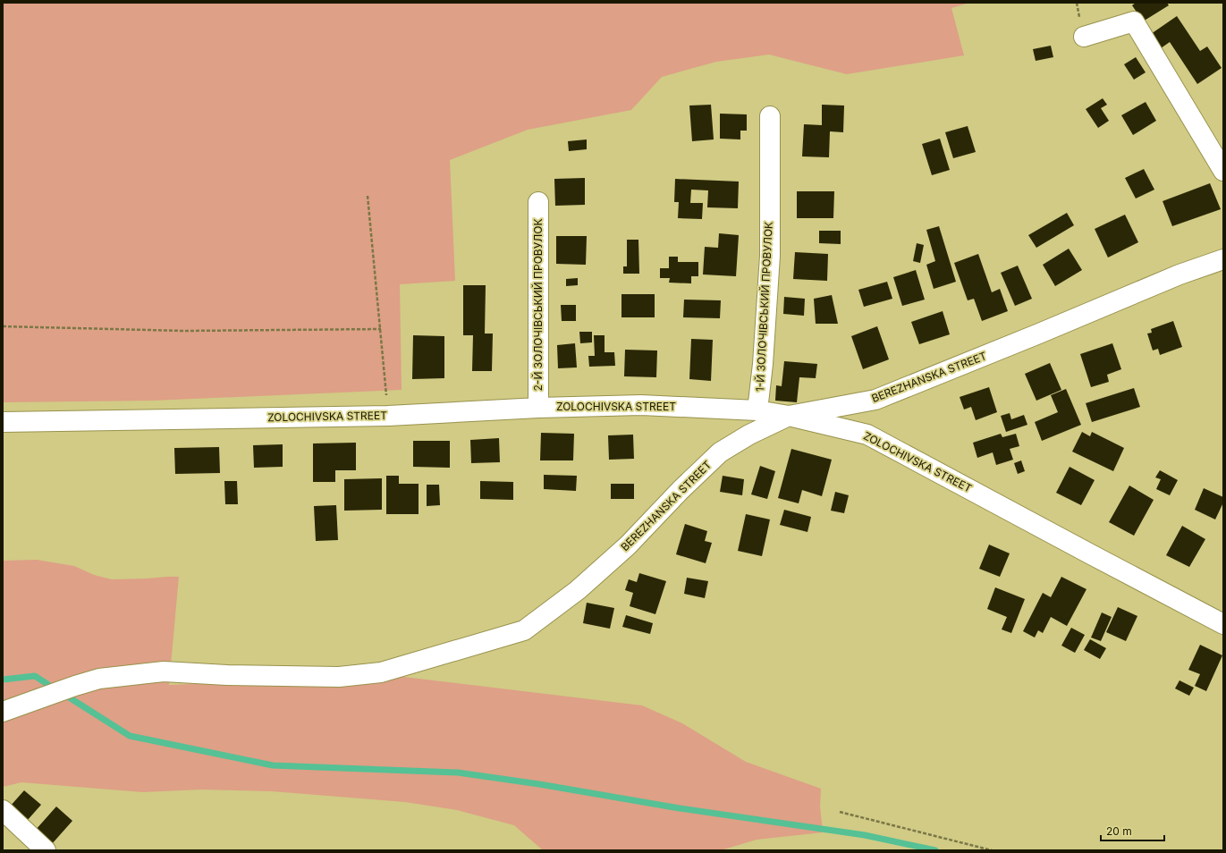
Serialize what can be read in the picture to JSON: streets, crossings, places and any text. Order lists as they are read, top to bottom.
{
  "streets": {
    "street": [
      "2-Й ЗОЛОЧІВСЬКИЙ ПРОВУЛОК",
      "1-Й ЗОЛОЧІВСЬКИЙ ПРОВУЛОК",
      "BEREZHANSKA STREET",
      "ZOLOCHIVSKA STREET"
    ]
  },
  "crossings": [
    ["2-Й ЗОЛОЧІВСЬКИЙ ПРОВУЛОК", "ZOLOCHIVSKA STREET"],
    ["1-Й ЗОЛОЧІВСЬКИЙ ПРОВУЛОК", "ZOLOCHIVSKA STREET"],
    ["BEREZHANSKA STREET", "ZOLOCHIVSKA STREET"]
  ],
  "scale_bar": "20 m"
}
